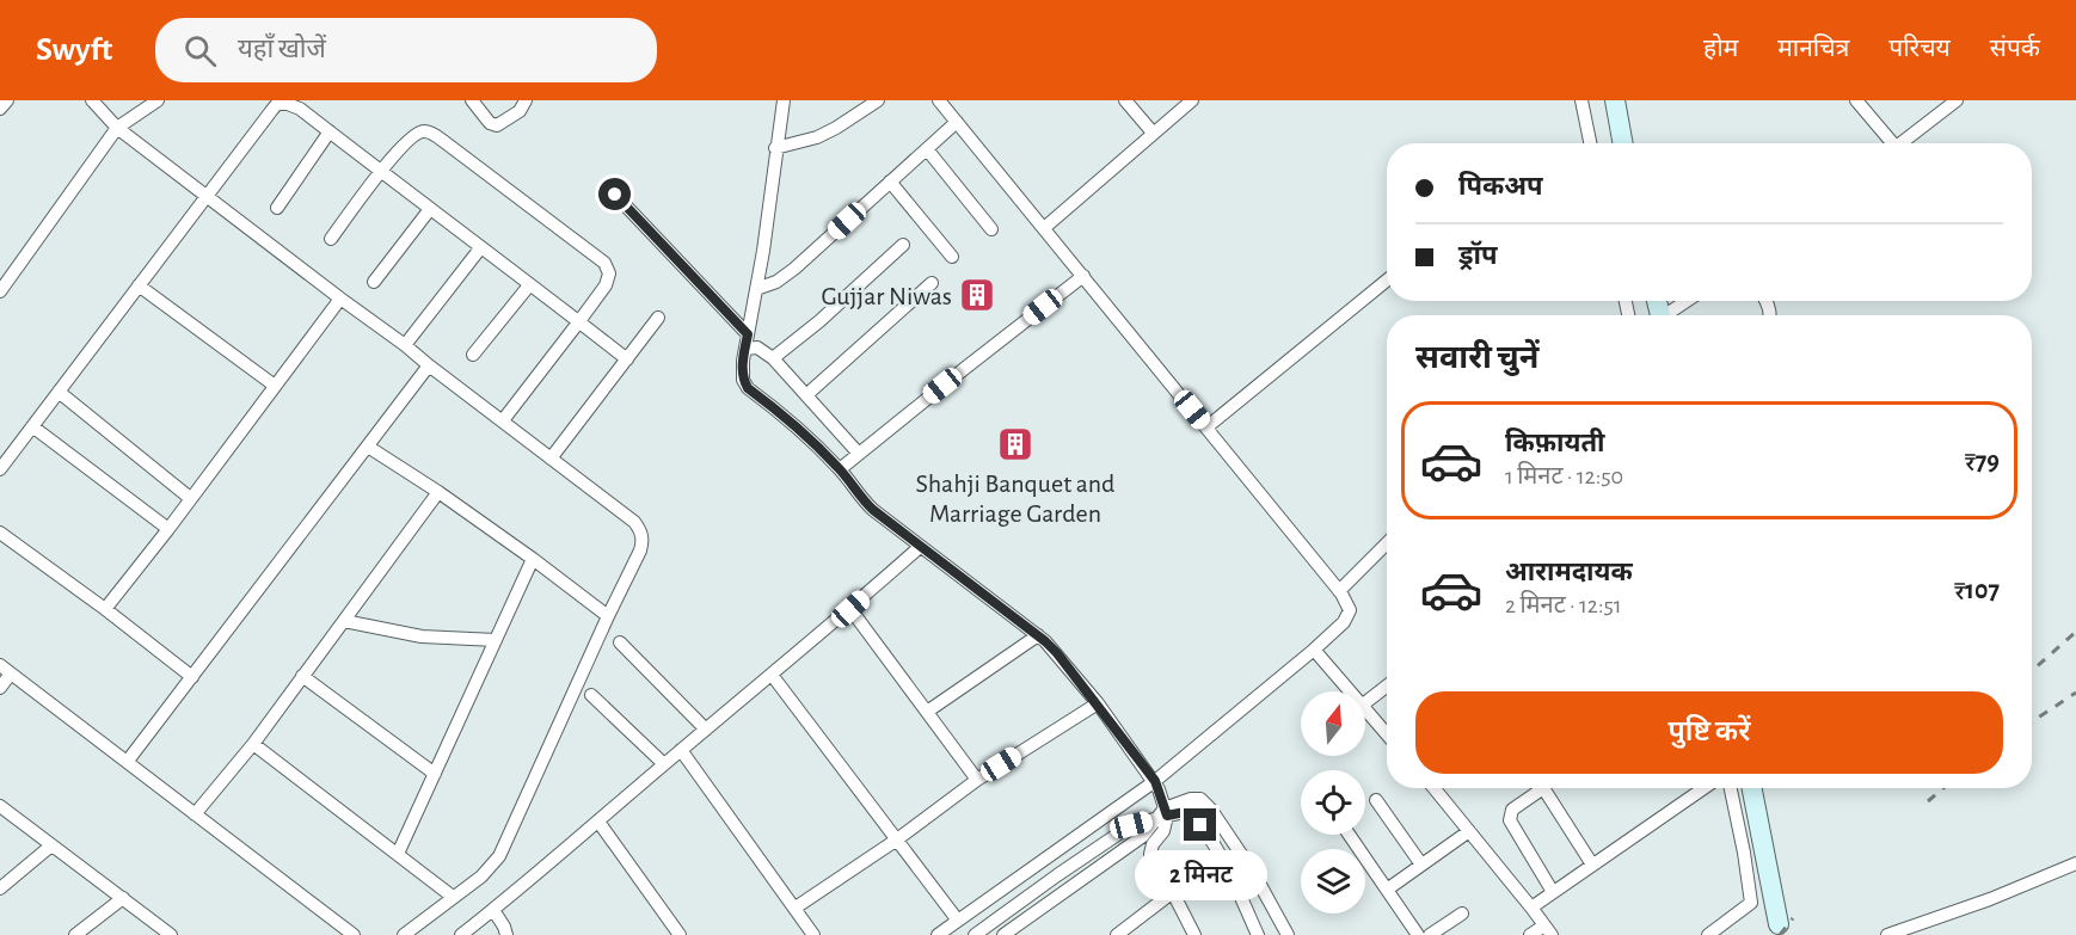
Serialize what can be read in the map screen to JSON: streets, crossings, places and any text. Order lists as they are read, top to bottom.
{
  "places": {
    "building": ["Gujjar Niwas", "Shahji Banquet and Marriage Garden"]
  },
  "north": "top",
  "page": {
    "header": "Swyft",
    "search": "यहाँ खोजें",
    "nav": [
      "होम",
      "मानचित्र",
      "परिचय",
      "संपर्क"
    ],
    "banner": ["पिकअप", "ड्रॉप"],
    "heading": "सवारी चुनें",
    "list": [
      {
        "name": "किफ़ायती",
        "note": "1 मिनट · 12:50",
        "value": "₹79"
      },
      {
        "name": "आरामदायक",
        "note": "2 मिनट · 12:51",
        "value": "₹107"
      }
    ],
    "buttons": "पुष्टि करें",
    "bubble": "2 मिनट"
  }
}
